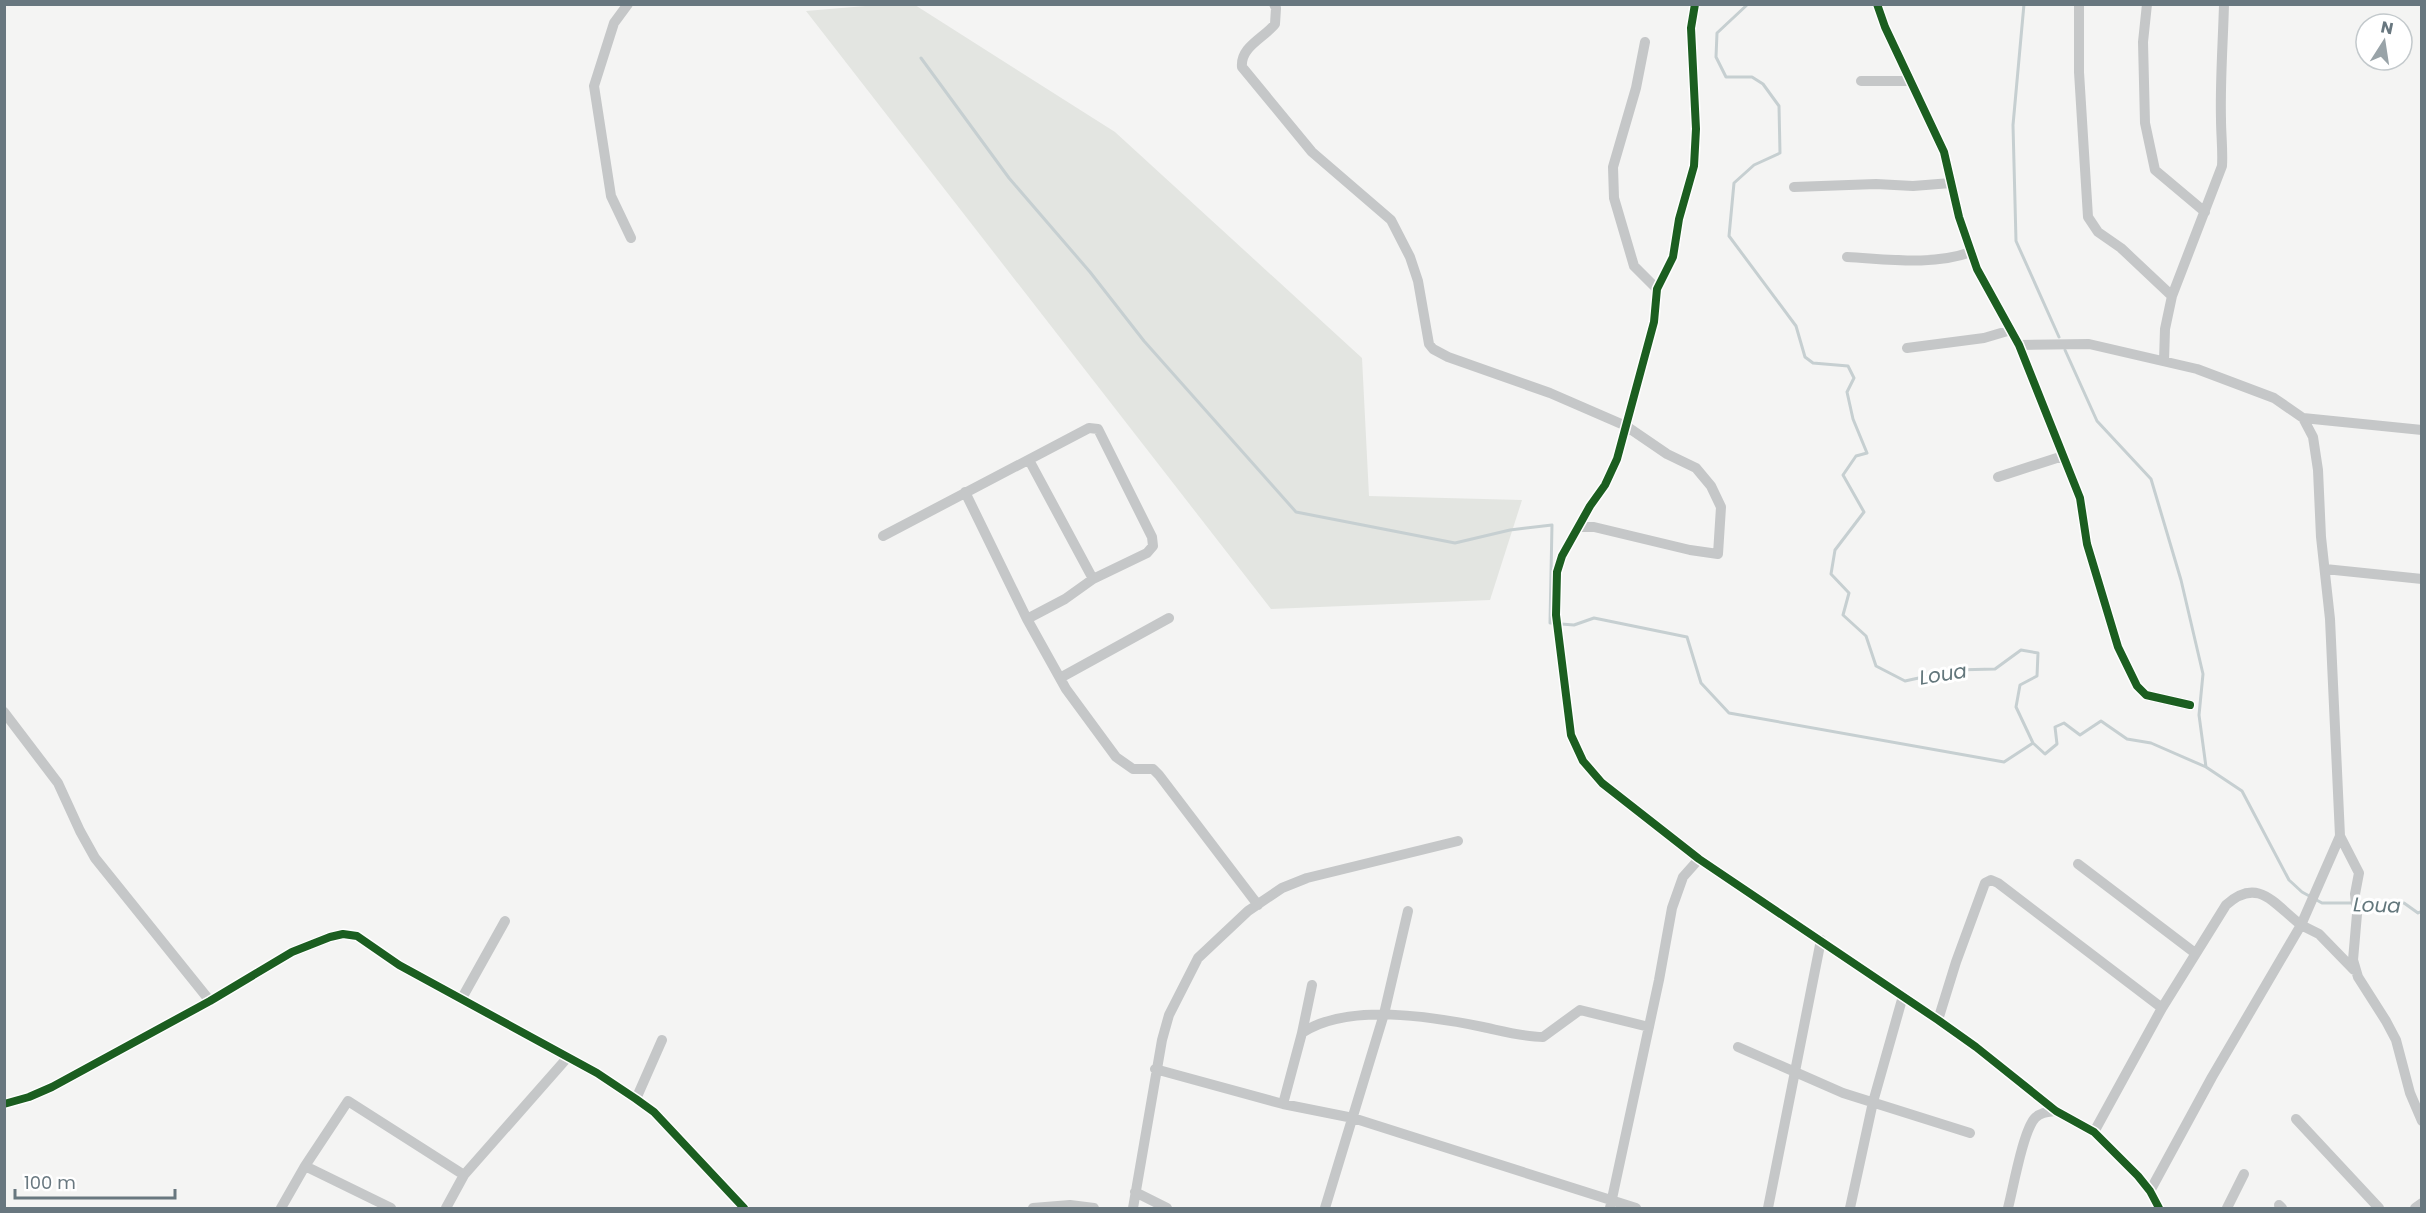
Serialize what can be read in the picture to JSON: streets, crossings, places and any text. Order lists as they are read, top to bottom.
{
  "water": ["Loua"],
  "scale_bar": "100 m",
  "north": "top"
}
